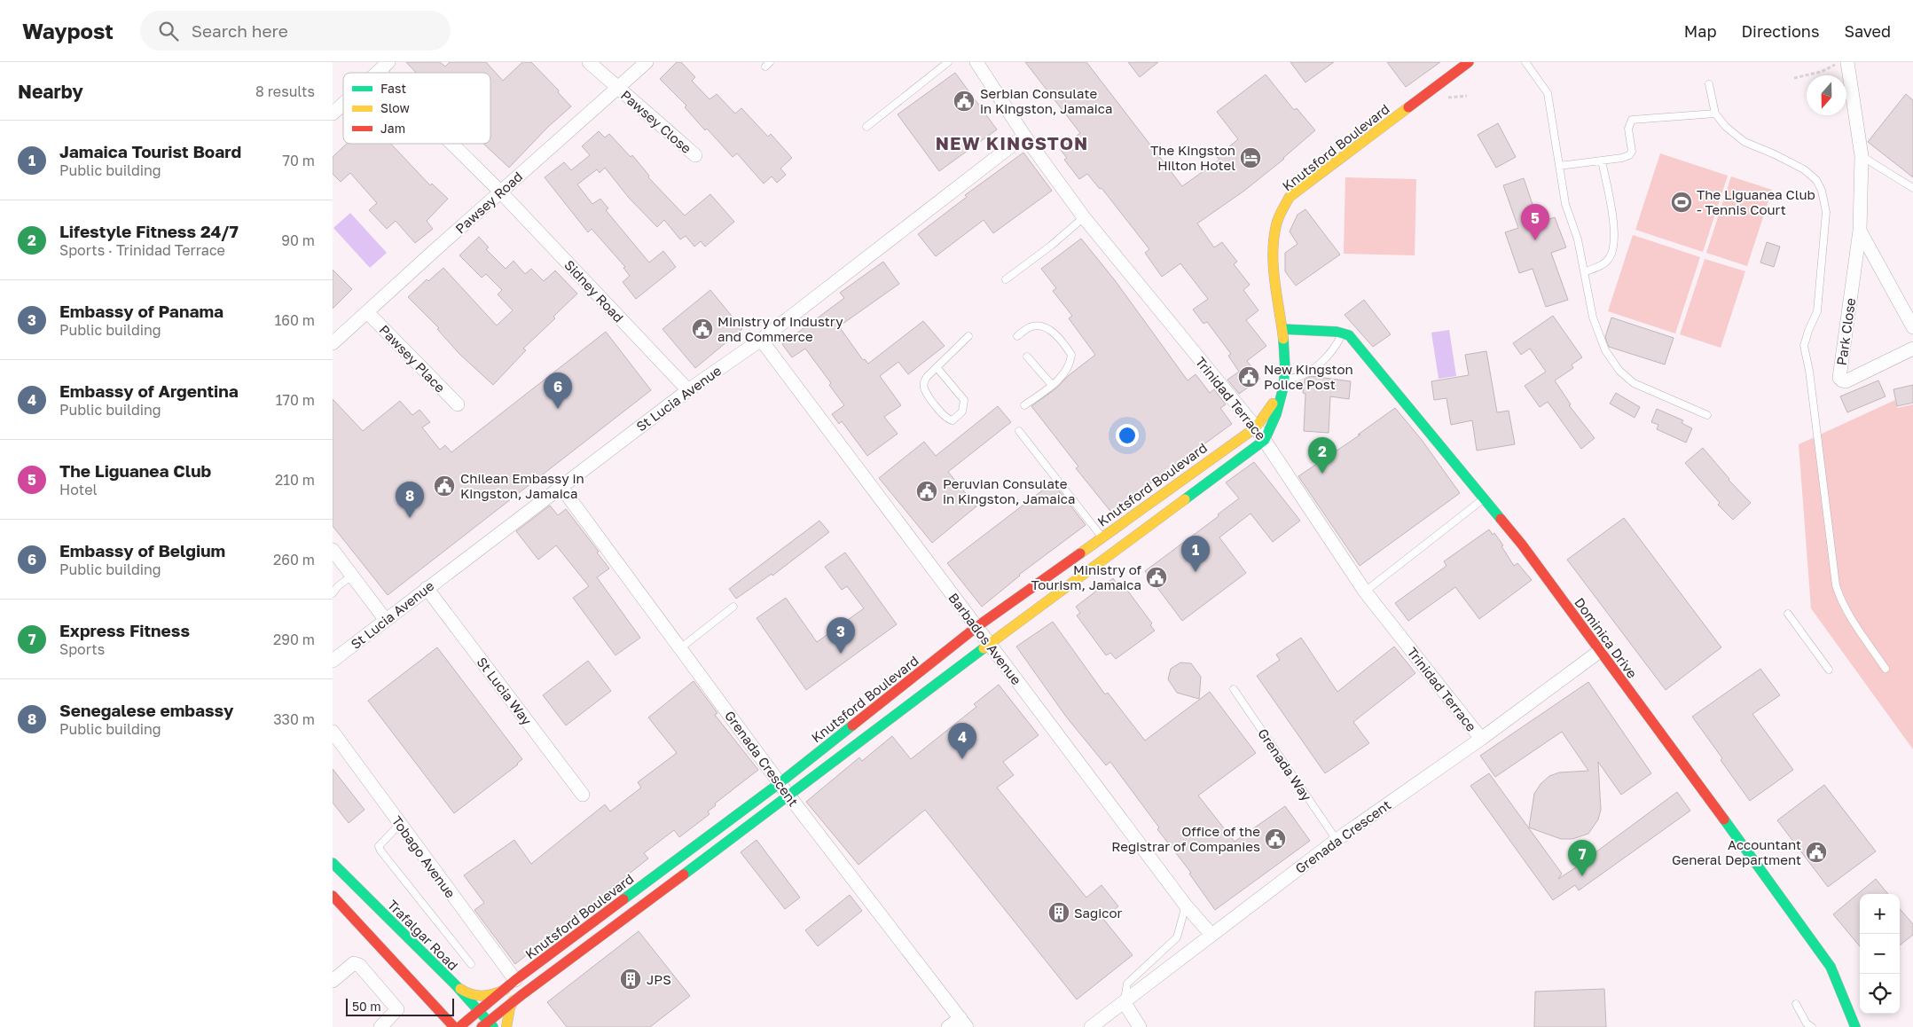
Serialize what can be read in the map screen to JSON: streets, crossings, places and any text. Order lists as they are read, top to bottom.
{
  "streets": {
    "main road": ["Knutsford Boulevard", "Dominica Drive", "Trafalgar Road"],
    "street": [
      "Pawsey Close",
      "Pawsey Road",
      "Sidney Road",
      "Park Close",
      "Pawsey Place",
      "St Lucia Avenue",
      "Trinidad Terrace",
      "Barbados Avenue",
      "St Lucia Way",
      "Grenada Crescent",
      "Tobago Avenue"
    ],
    "lane": ["Grenada Way"]
  },
  "crossings": [
    ["Pawsey Close", "Pawsey Road"],
    ["Knutsford Boulevard", "Trinidad Terrace"],
    ["Knutsford Boulevard", "Barbados Avenue"],
    ["Knutsford Boulevard", "Grenada Crescent"],
    ["Knutsford Boulevard", "Tobago Avenue"],
    ["Knutsford Boulevard", "Trafalgar Road"],
    ["Pawsey Road", "Sidney Road"],
    ["Pawsey Road", "Pawsey Place"],
    ["Sidney Road", "St Lucia Avenue"],
    ["St Lucia Avenue", "Trinidad Terrace"],
    ["St Lucia Avenue", "Barbados Avenue"],
    ["St Lucia Avenue", "St Lucia Way"],
    ["St Lucia Avenue", "Grenada Crescent"],
    ["Trinidad Terrace", "Grenada Crescent"],
    ["Dominica Drive", "Grenada Crescent"],
    ["Barbados Avenue", "Grenada Crescent"],
    ["Grenada Crescent", "Grenada Way"]
  ],
  "districts": ["NEW KINGSTON"],
  "places": {
    "public building": [
      "Serbian Consulate in Kingston, Jamaica",
      "Ministry of Industry and Commerce",
      "New Kingston Police Post",
      "Chilean Embassy in Kingston, Jamaica",
      "Peruvian Consulate in Kingston, Jamaica",
      "Ministry of Tourism, Jamaica",
      "Office of the Registrar of Companies",
      "Accountant General Department"
    ],
    "hotel": ["The Kingston Hilton Hotel"],
    "sports": ["The Liguanea Club - Tennis Court"],
    "building": ["Sagicor", "JPS"]
  },
  "legend": ["Fast", "Slow", "Jam"],
  "scale_bar": "50 m",
  "north": "bottom",
  "page": {
    "header": "Waypost",
    "search": "Search here",
    "nav": ["Map", "Directions", "Saved"],
    "heading": ["Nearby", "8 results"],
    "list": [
      {
        "mark": "1",
        "name": "Jamaica Tourist Board",
        "note": "Public building",
        "value": "70 m"
      },
      {
        "mark": "2",
        "name": "Lifestyle Fitness 24/7",
        "note": "Sports · Trinidad Terrace",
        "value": "90 m"
      },
      {
        "mark": "3",
        "name": "Embassy of Panama",
        "note": "Public building",
        "value": "160 m"
      },
      {
        "mark": "4",
        "name": "Embassy of Argentina",
        "note": "Public building",
        "value": "170 m"
      },
      {
        "mark": "5",
        "name": "The Liguanea Club",
        "note": "Hotel",
        "value": "210 m"
      },
      {
        "mark": "6",
        "name": "Embassy of Belgium",
        "note": "Public building",
        "value": "260 m"
      },
      {
        "mark": "7",
        "name": "Express Fitness",
        "note": "Sports",
        "value": "290 m"
      },
      {
        "mark": "8",
        "name": "Senegalese embassy",
        "note": "Public building",
        "value": "330 m"
      }
    ],
    "pins": [
      "5",
      "6",
      "2",
      "8",
      "1",
      "3",
      "4",
      "7"
    ],
    "map_buttons": ["+", "−"],
    "scale": "50 m"
  }
}
